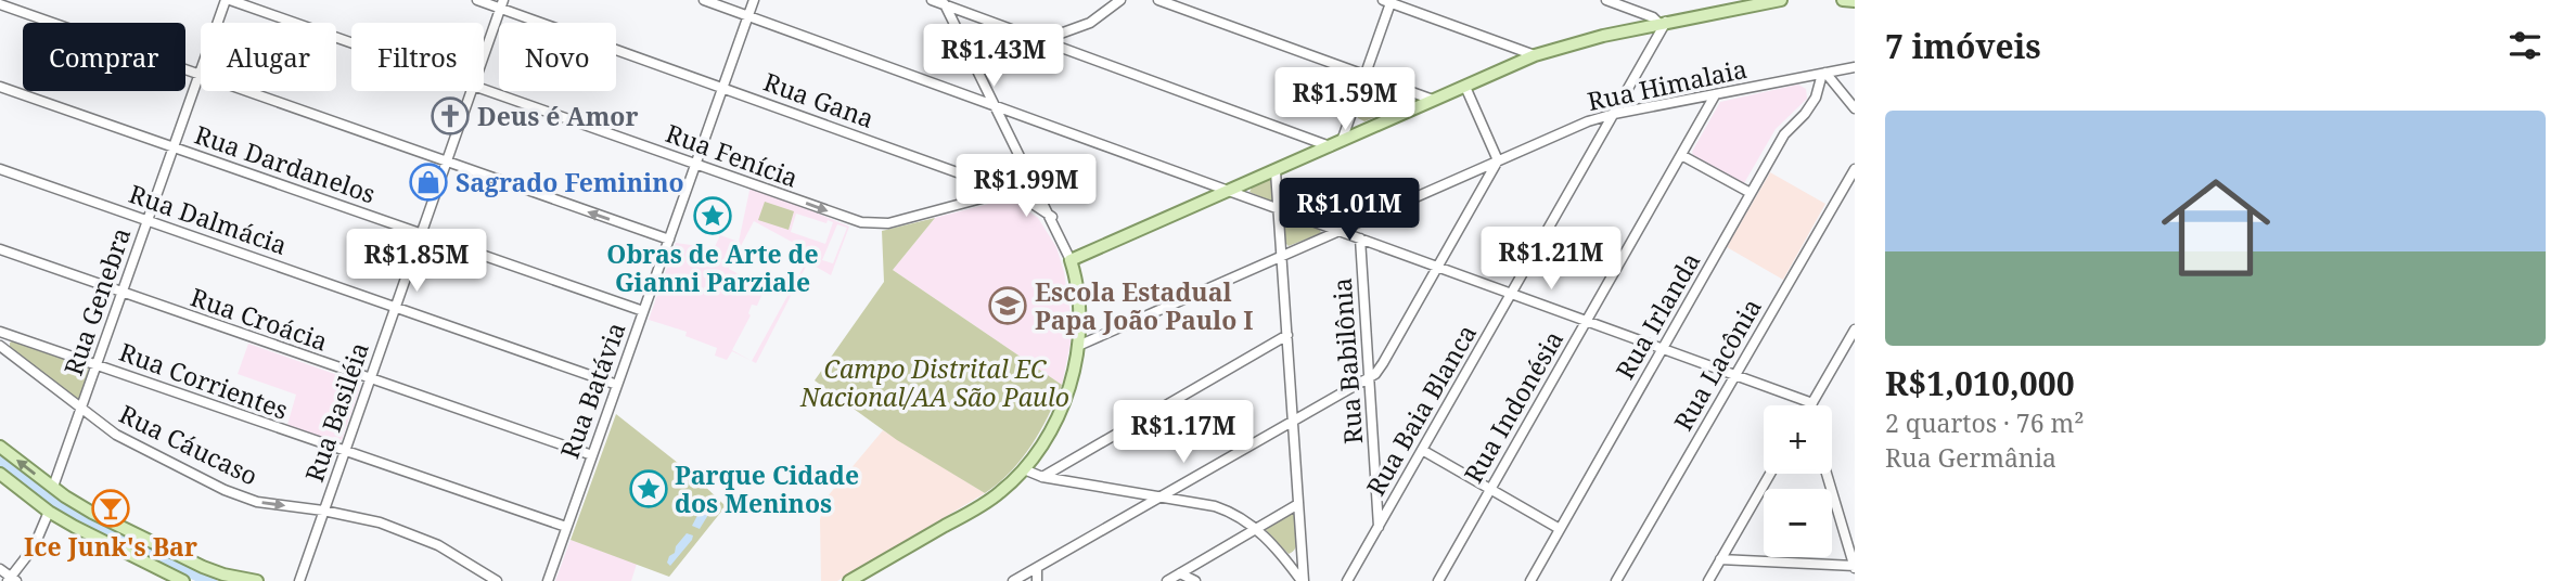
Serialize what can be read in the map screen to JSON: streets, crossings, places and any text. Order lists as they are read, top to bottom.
{
  "streets": {
    "street": [
      "Rua Himalaia",
      "Rua Gana",
      "Rua Fenícia",
      "Rua Dardanelos",
      "Rua Dalmácia",
      "Rua Genebra",
      "Rua Irlanda",
      "Rua Croácia",
      "Rua Babilônia",
      "Rua Lacônia",
      "Rua Corrientes",
      "Rua Batávia",
      "Rua Indonésia",
      "Rua Baia Blanca",
      "Rua Basiléia",
      "Rua Cáucaso"
    ]
  },
  "crossings": [
    ["Rua Himalaia", "Rua Irlanda"],
    ["Rua Himalaia", "Rua Indonésia"],
    ["Rua Himalaia", "Rua Baia Blanca"],
    ["Rua Gana", "Rua Fenícia"],
    ["Rua Gana", "Rua Batávia"],
    ["Rua Gana", "Rua Basiléia"],
    ["Rua Fenícia", "Rua Genebra"],
    ["Rua Fenícia", "Rua Batávia"],
    ["Rua Dardanelos", "Rua Genebra"],
    ["Rua Dardanelos", "Rua Batávia"],
    ["Rua Dardanelos", "Rua Basiléia"],
    ["Rua Dalmácia", "Rua Genebra"],
    ["Rua Dalmácia", "Rua Batávia"],
    ["Rua Dalmácia", "Rua Basiléia"],
    ["Rua Genebra", "Rua Croácia"],
    ["Rua Genebra", "Rua Corrientes"],
    ["Rua Genebra", "Rua Cáucaso"],
    ["Rua Croácia", "Rua Batávia"],
    ["Rua Croácia", "Rua Basiléia"],
    ["Rua Babilônia", "Rua Baia Blanca"],
    ["Rua Corrientes", "Rua Batávia"],
    ["Rua Corrientes", "Rua Basiléia"],
    ["Rua Corrientes", "Rua Cáucaso"],
    ["Rua Basiléia", "Rua Cáucaso"]
  ],
  "one_way": ["Rua Fenícia", "Rua Cáucaso"],
  "parks": ["Campo Distrital EC Nacional/AA São Paulo"],
  "places": {
    "church": ["Deus é Amor"],
    "shop": ["Sagrado Feminino"],
    "place": ["Obras de Arte de Gianni Parziale", "Parque Cidade dos Meninos"],
    "school or university": ["Escola Estadual Papa João Paulo I"],
    "bar": ["Ice Junk's Bar"]
  },
  "page": {
    "heading": "7 imóveis",
    "chip": [
      "Comprar",
      "Alugar",
      "Filtros",
      "Novo"
    ],
    "price": [
      "R$1.43M",
      "R$1.59M",
      "R$1.99M",
      "R$1.01M",
      "R$1.21M",
      "R$1.85M",
      "R$1.17M"
    ],
    "list": [
      {
        "name": "R$1,010,000",
        "note": "2 quartos · 76 m² · Rua Germânia"
      }
    ],
    "map_buttons": ["+", "−"]
  }
}
